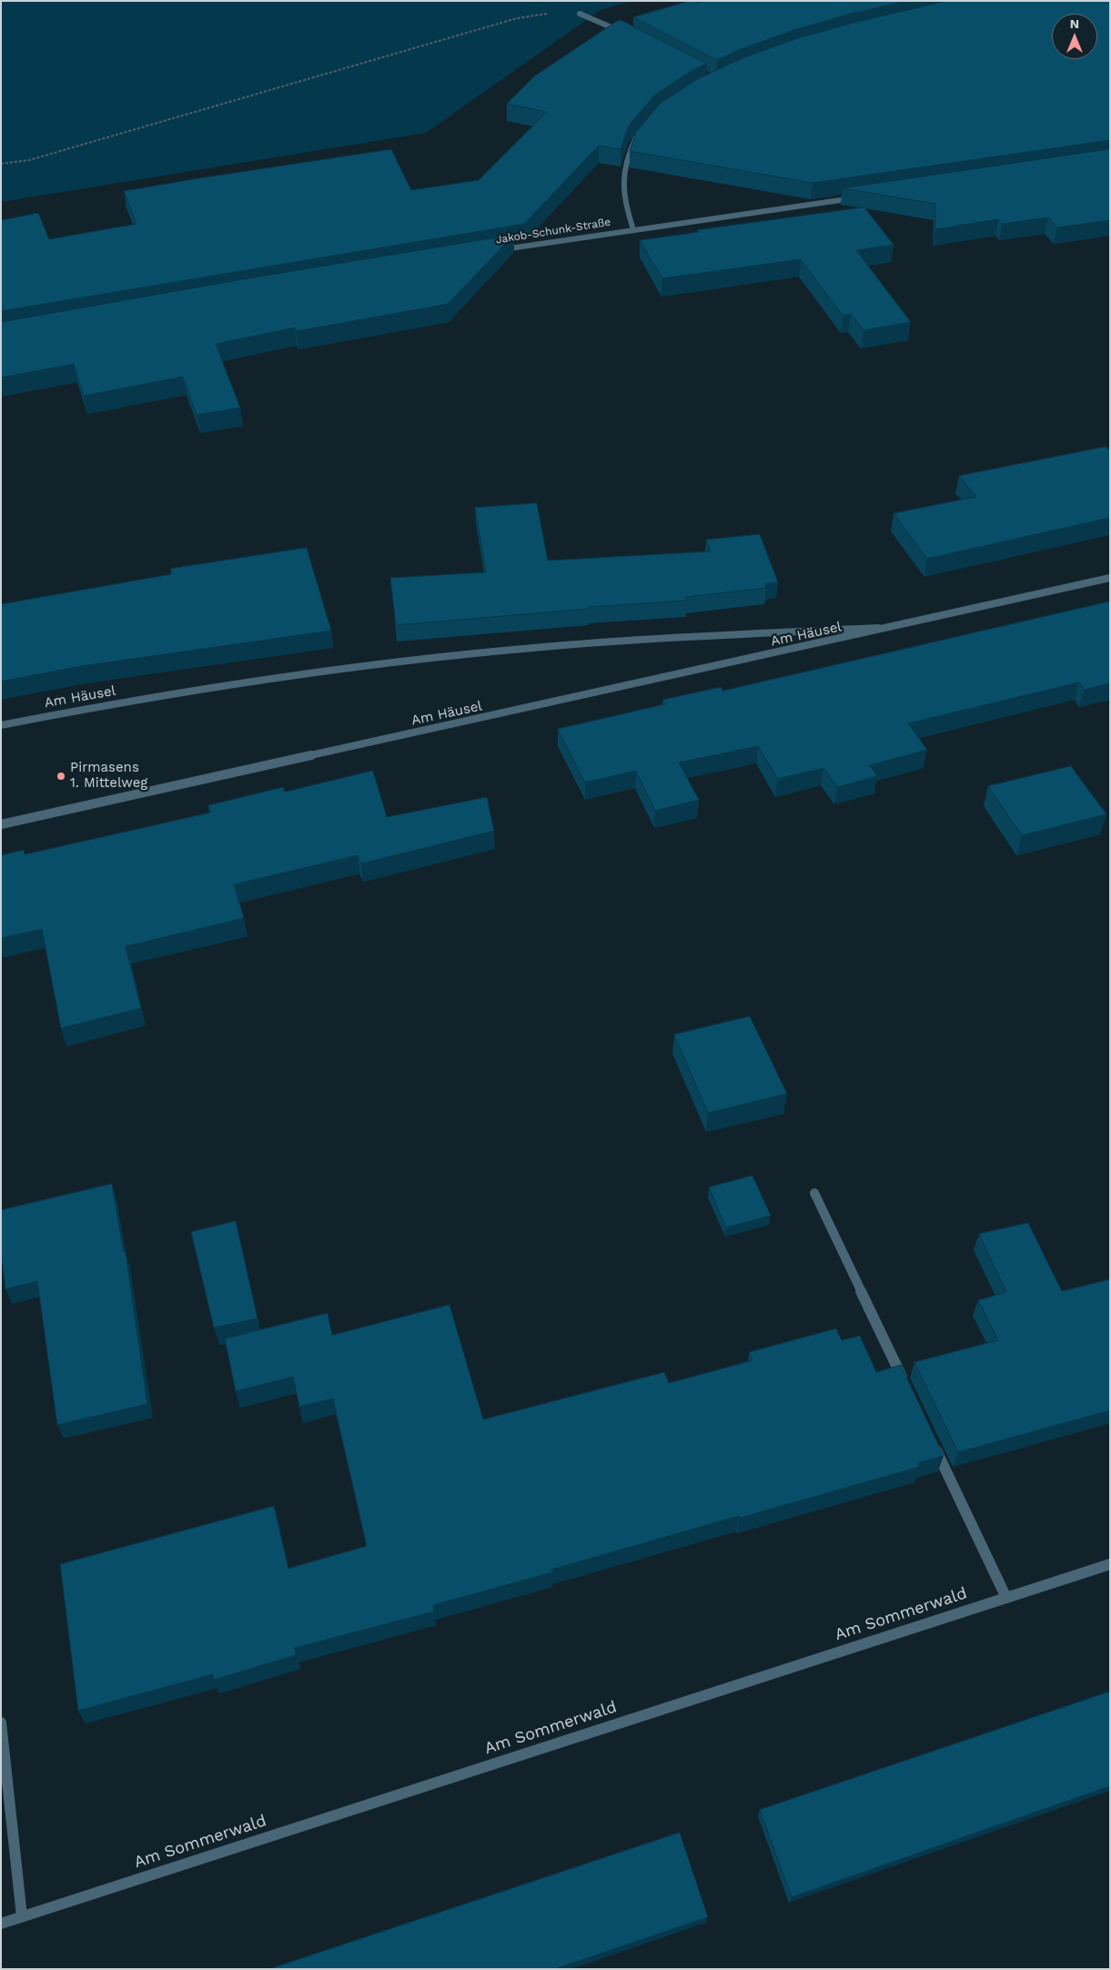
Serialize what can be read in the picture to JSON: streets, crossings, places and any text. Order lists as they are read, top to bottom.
{
  "streets": {
    "street": ["Jakob-Schunk-Straße", "Am Häusel", "Am Sommerwald"]
  },
  "places": ["Pirmasens 1. Mittelweg"],
  "north": "top"
}
